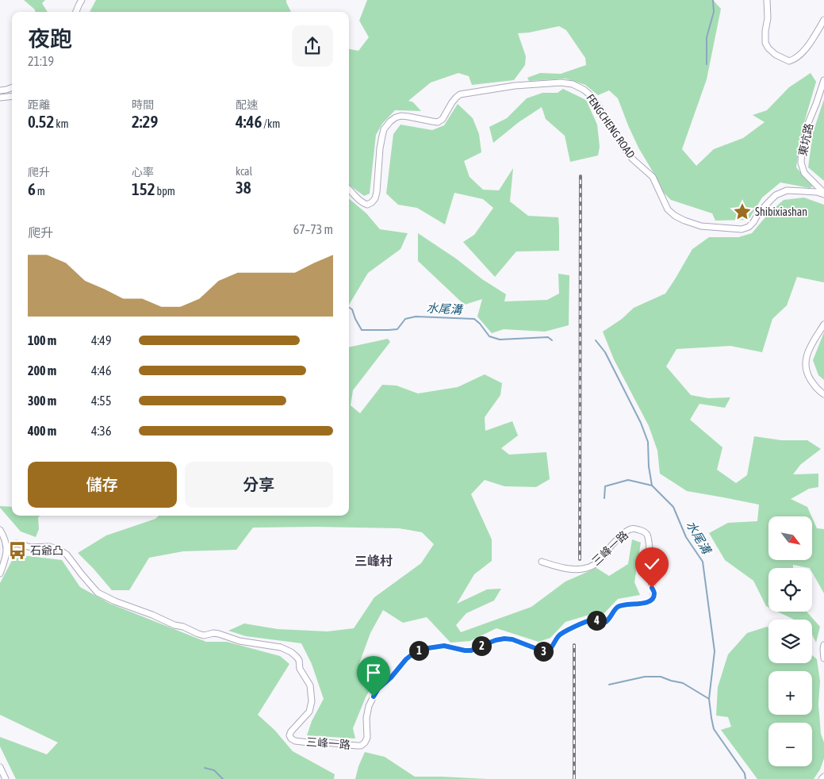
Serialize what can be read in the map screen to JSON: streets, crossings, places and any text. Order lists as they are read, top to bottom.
{
  "streets": {
    "street": ["FENGCHENG ROAD", "東坑路", "三峰一路"]
  },
  "crossings": [
    ["FENGCHENG ROAD", "東坑路"]
  ],
  "districts": ["三峰村"],
  "water": ["水尾溝"],
  "places": {
    "place": ["Shibixiashan"],
    "bus stop": ["石爺凸"]
  },
  "north": "bottom right",
  "page": {
    "heading": ["夜跑", "21:19"],
    "stats": [
      ["距離", "0.52 km"],
      ["時間", "2:29"],
      ["配速", "4:46 /km"],
      ["爬升", "6 m"],
      ["心率", "152 bpm"],
      ["kcal", "38"]
    ],
    "chart": ["爬升", "67–73 m"],
    "list": [
      {
        "name": "100 m",
        "note": "4:49"
      },
      {
        "name": "200 m",
        "note": "4:46"
      },
      {
        "name": "300 m",
        "note": "4:55"
      },
      {
        "name": "400 m",
        "note": "4:36"
      }
    ],
    "buttons": ["儲存", "分享"],
    "map_buttons": ["+", "−"],
    "pins": [
      "4",
      "2",
      "1",
      "3"
    ]
  }
}
